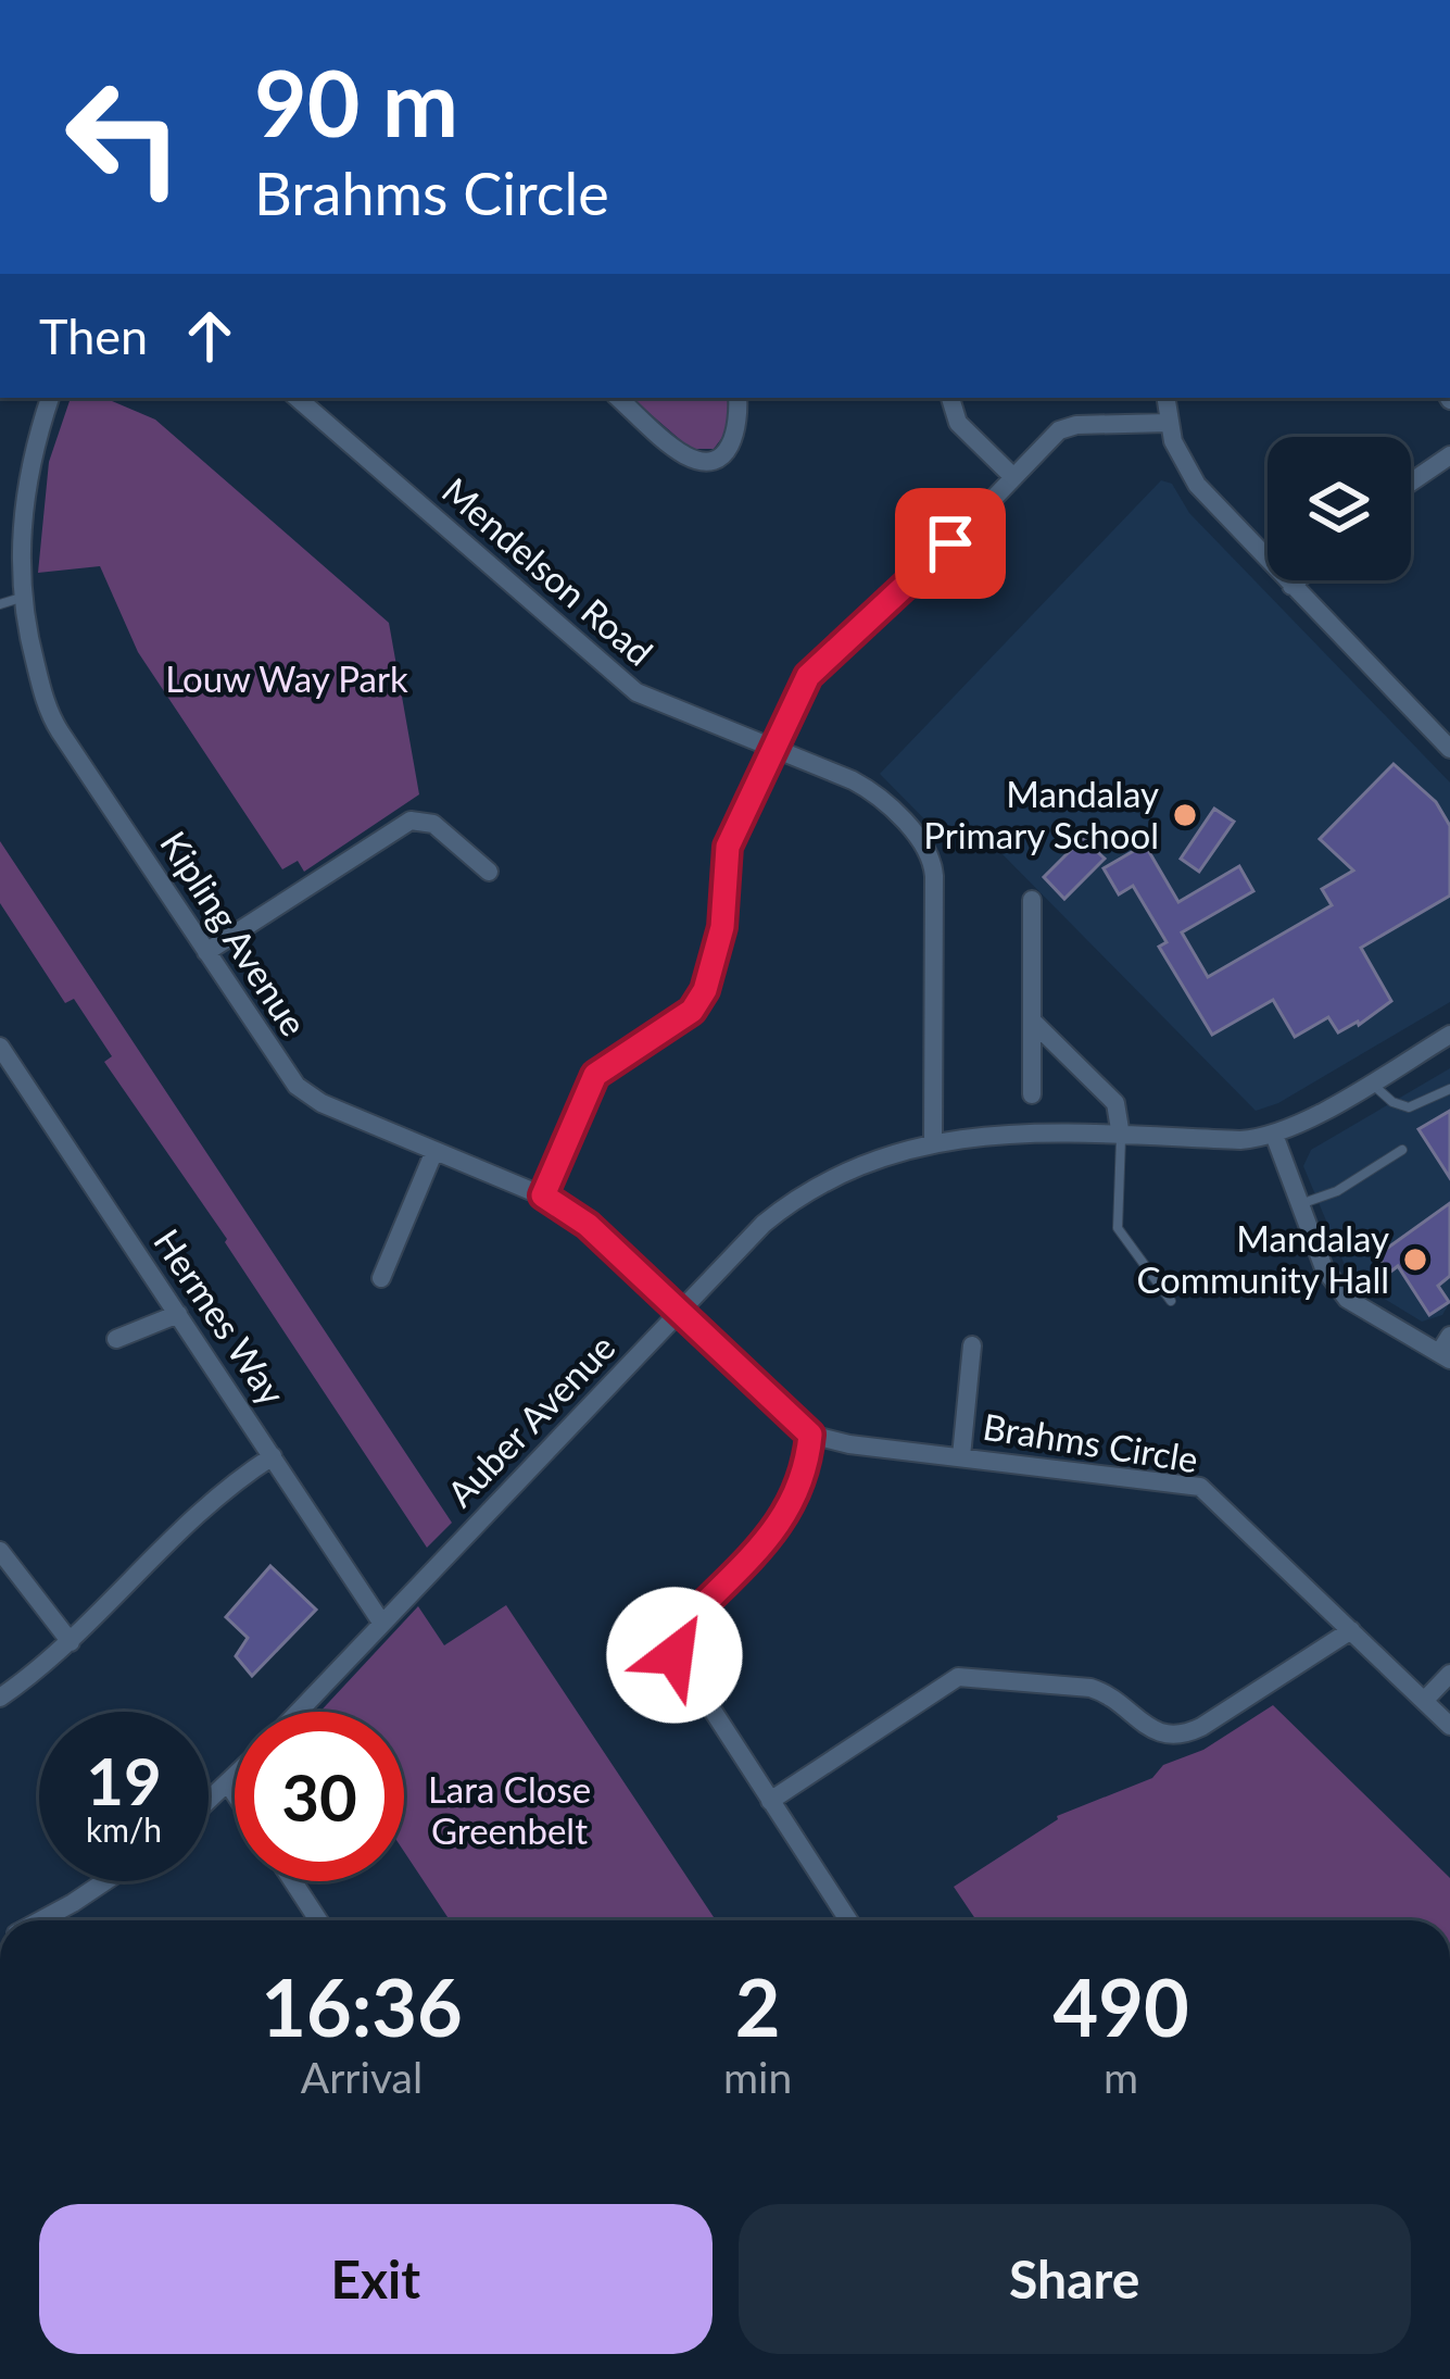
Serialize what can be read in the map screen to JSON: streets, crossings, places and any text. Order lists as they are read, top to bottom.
{
  "streets": {
    "street": [
      "Mendelson Road",
      "Kipling Avenue",
      "Hermes Way",
      "Auber Avenue",
      "Brahms Circle"
    ]
  },
  "crossings": [
    ["Mendelson Road", "Auber Avenue"],
    ["Kipling Avenue", "Auber Avenue"],
    ["Hermes Way", "Auber Avenue"]
  ],
  "parks": ["Louw Way Park", "Lara Close Greenbelt"],
  "places": ["Mandalay Primary School", "Mandalay Community Hall"],
  "page": {
    "turn": ["90 m", "Brahms Circle"],
    "then": "Then",
    "speed": "19 km/h",
    "limit": "30",
    "eta": [
      "16:36",
      "Arrival",
      "2",
      "min",
      "490",
      "m"
    ],
    "buttons": ["Exit", "Share"]
  }
}
